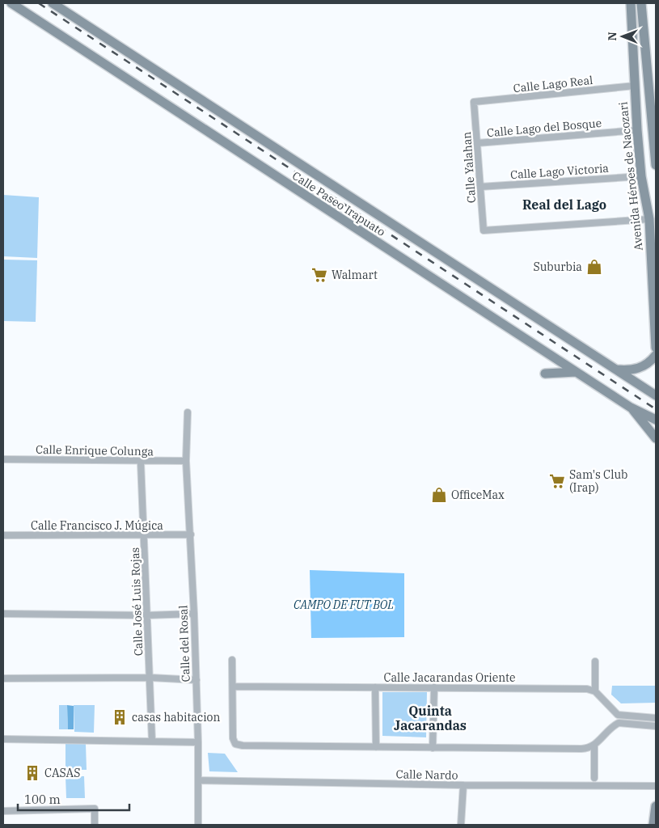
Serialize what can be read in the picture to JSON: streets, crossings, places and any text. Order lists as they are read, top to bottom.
{
  "streets": {
    "main road": ["Avenida Héroes de Nacozari", "Calle Paseo Irapuato"],
    "street": [
      "Calle Lago Real",
      "Calle Lago del Bosque",
      "Calle Yalahan",
      "Calle Lago Victoria",
      "Calle Enrique Colunga",
      "Calle Francisco J. Múgica",
      "Calle José Luis Rojas",
      "Calle del Rosal",
      "Calle Jacarandas Oriente",
      "Calle Nardo"
    ]
  },
  "crossings": [
    ["Calle Lago Real", "Calle Yalahan"],
    ["Calle Lago Real", "Avenida Héroes de Nacozari"],
    ["Calle Lago del Bosque", "Calle Yalahan"],
    ["Calle Lago del Bosque", "Avenida Héroes de Nacozari"],
    ["Calle Yalahan", "Calle Lago Victoria"],
    ["Calle Yalahan", "Avenida Héroes de Nacozari"],
    ["Calle Lago Victoria", "Avenida Héroes de Nacozari"],
    ["Calle Enrique Colunga", "Calle José Luis Rojas"],
    ["Calle Enrique Colunga", "Calle del Rosal"],
    ["Calle Francisco J. Múgica", "Calle José Luis Rojas"],
    ["Calle Francisco J. Múgica", "Calle del Rosal"],
    ["Calle del Rosal", "Calle Nardo"]
  ],
  "districts": ["Real del Lago", "Quinta Jacarandas"],
  "parks": ["CAMPO DE FUT BOL"],
  "places": {
    "shop": ["Suburbia", "OfficeMax"],
    "supermarket": ["Walmart", "Sam's Club (Irap)"],
    "building": ["casas habitacion", "CASAS"]
  },
  "scale_bar": "100 m",
  "north": "left"
}
